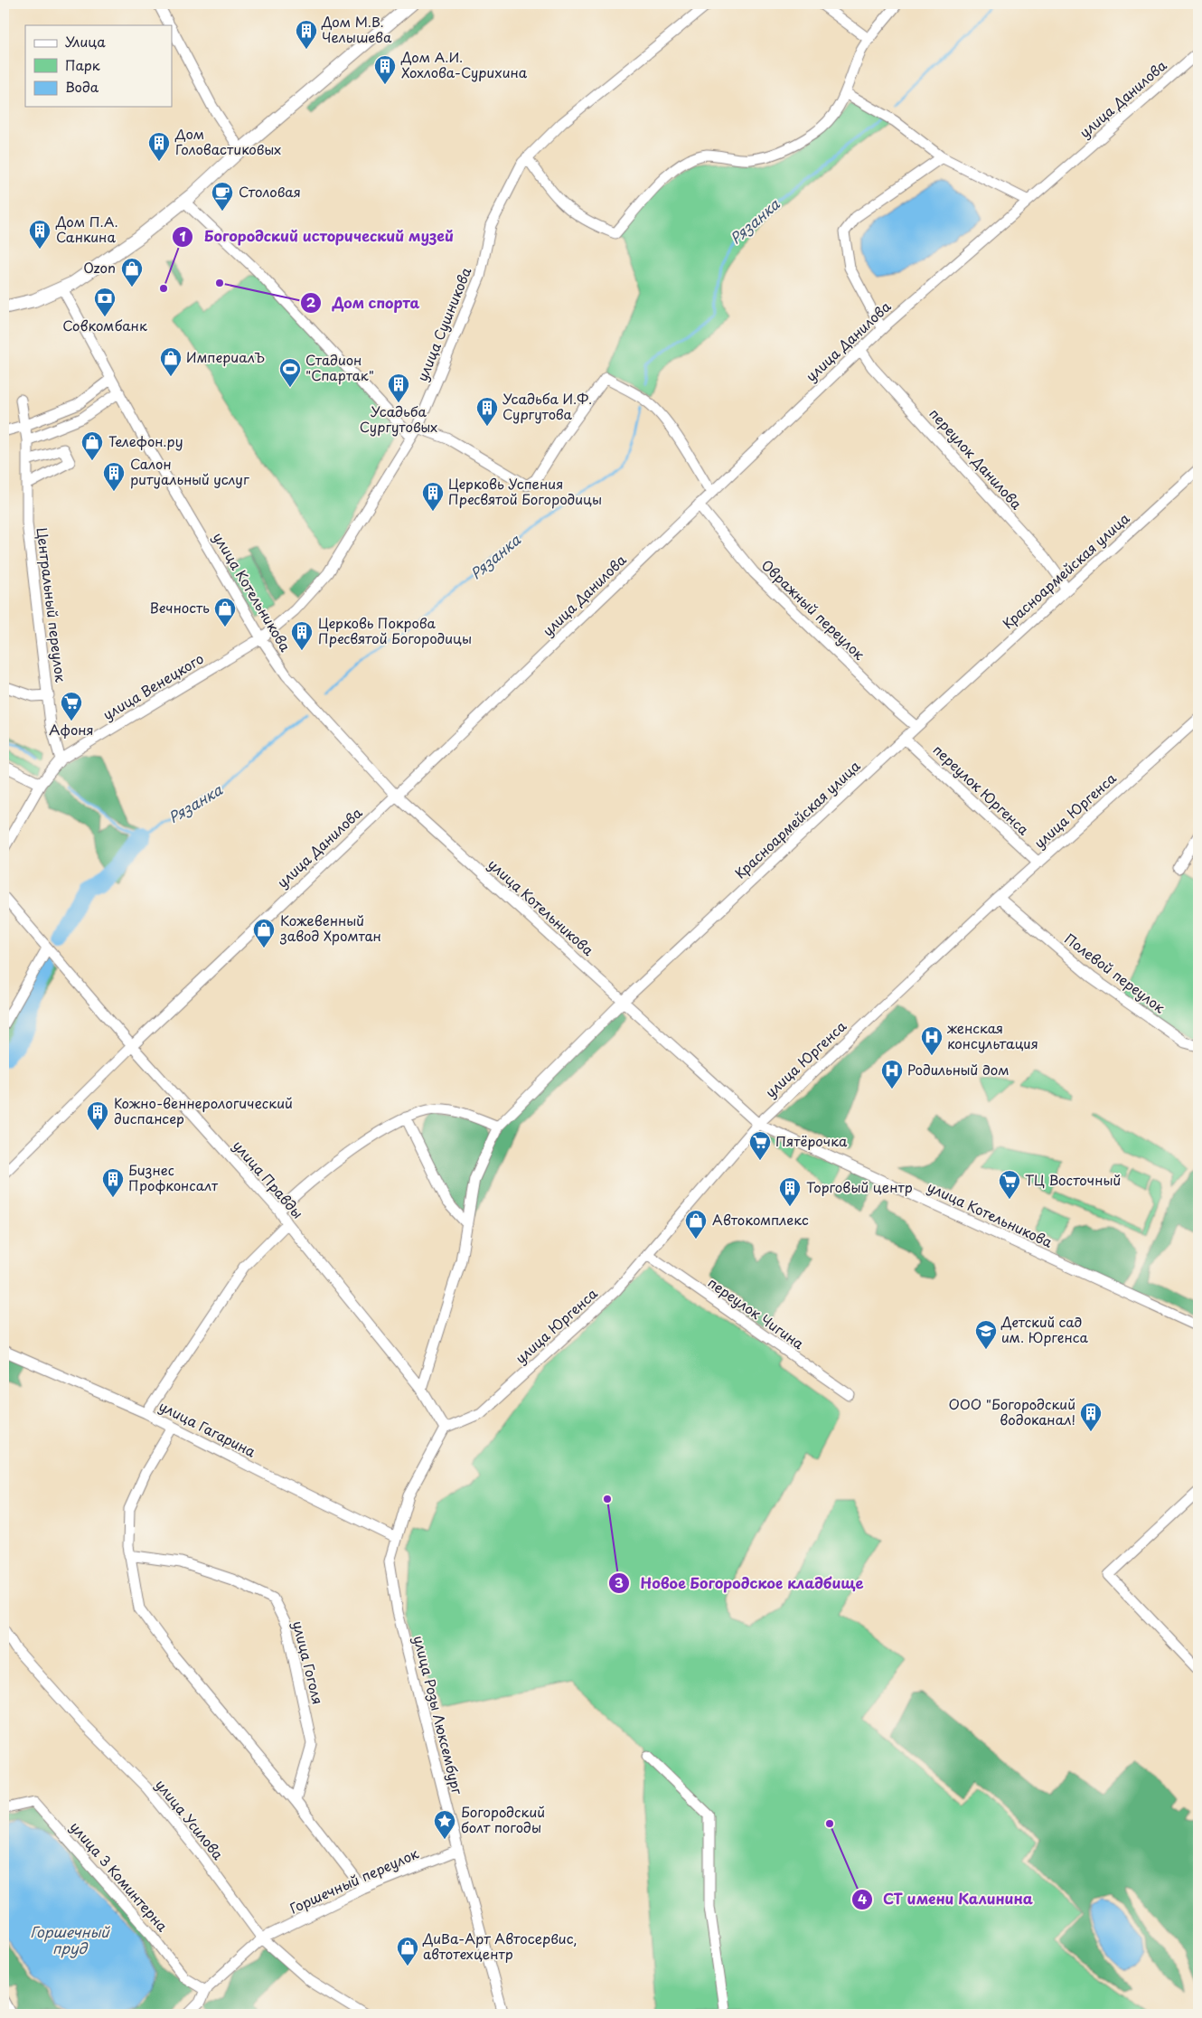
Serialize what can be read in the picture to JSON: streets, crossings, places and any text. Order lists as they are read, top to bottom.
{
  "streets": {
    "street": [
      "улица Данилова",
      "улица Сушникова",
      "переулок Данилова",
      "Красноармейская улица",
      "улица Котельникова",
      "Центральный переулок",
      "Овражный переулок",
      "улица Венецкого",
      "переулок Юргенса",
      "улица Юргенса",
      "Полевой переулок",
      "улица Правды",
      "переулок Чигина",
      "улица Гагарина",
      "улица Гоголя",
      "улица Розы Люксембург",
      "улица Усилова",
      "улица 3 Коминтерна",
      "Горшечный переулок"
    ]
  },
  "crossings": [
    ["улица Данилова", "переулок Данилова"],
    ["улица Данилова", "улица Котельникова"],
    ["улица Данилова", "Овражный переулок"],
    ["улица Данилова", "улица Правды"],
    ["улица Сушникова", "улица Котельникова"],
    ["улица Сушникова", "улица Венецкого"],
    ["переулок Данилова", "Красноармейская улица"],
    ["Красноармейская улица", "улица Котельникова"],
    ["Красноармейская улица", "Овражный переулок"],
    ["Красноармейская улица", "переулок Юргенса"],
    ["Красноармейская улица", "улица Правды"],
    ["улица Котельникова", "улица Венецкого"],
    ["улица Котельникова", "улица Юргенса"],
    ["Центральный переулок", "улица Венецкого"],
    ["переулок Юргенса", "улица Юргенса"],
    ["улица Юргенса", "Полевой переулок"],
    ["улица Юргенса", "улица Правды"],
    ["улица Юргенса", "переулок Чигина"],
    ["улица Юргенса", "улица Розы Люксембург"],
    ["улица Правды", "улица Розы Люксембург"],
    ["улица Гагарина", "улица Розы Люксембург"],
    ["улица Розы Люксембург", "Горшечный переулок"],
    ["улица Усилова", "Горшечный переулок"],
    ["улица 3 Коминтерна", "Горшечный переулок"]
  ],
  "water": ["Рязанка", "Горшечный пруд"],
  "places": {
    "building": [
      "Дом М.В. Челышева",
      "Дом А.И. Хохлова-Сурихина",
      "Дом Головастиковых",
      "Дом П.А. Санкина",
      "Усадьба Сургутовых",
      "Усадьба И.Ф. Сургутова",
      "Салон ритуальный услуг",
      "Церковь Успения Пресвятой Богородицы",
      "Церковь Покрова Пресвятой Богородицы",
      "Кожно-веннерологический диспансер",
      "Бизнес Профконсалт",
      "Торговый центр",
      "ООО \"Богородский водоканал!"
    ],
    "cafe": ["Столовая"],
    "other": [
      "Дом спорта",
      "Богородский исторический музей",
      "Новое Богородское кладбище",
      "СТ имени Калинина"
    ],
    "shop": [
      "Ozon",
      "ИмпериалЪ",
      "Телефон.ру",
      "Вечность",
      "Кожевенный завод Хромтан",
      "Автокомплекс",
      "ДиВа-Арт Автосервис, автотехцентр"
    ],
    "bank": ["Совкомбанк"],
    "sports": ["Стадион \"Спартак\""],
    "supermarket": ["Афоня", "Пятёрочка", "ТЦ Восточный"],
    "hospital": ["женская консультация", "Родильный дом"],
    "school or university": ["Детский сад им. Юргенса"],
    "place": ["Богородский болт погоды"]
  },
  "legend": ["Улица", "Парк", "Вода"]
}
